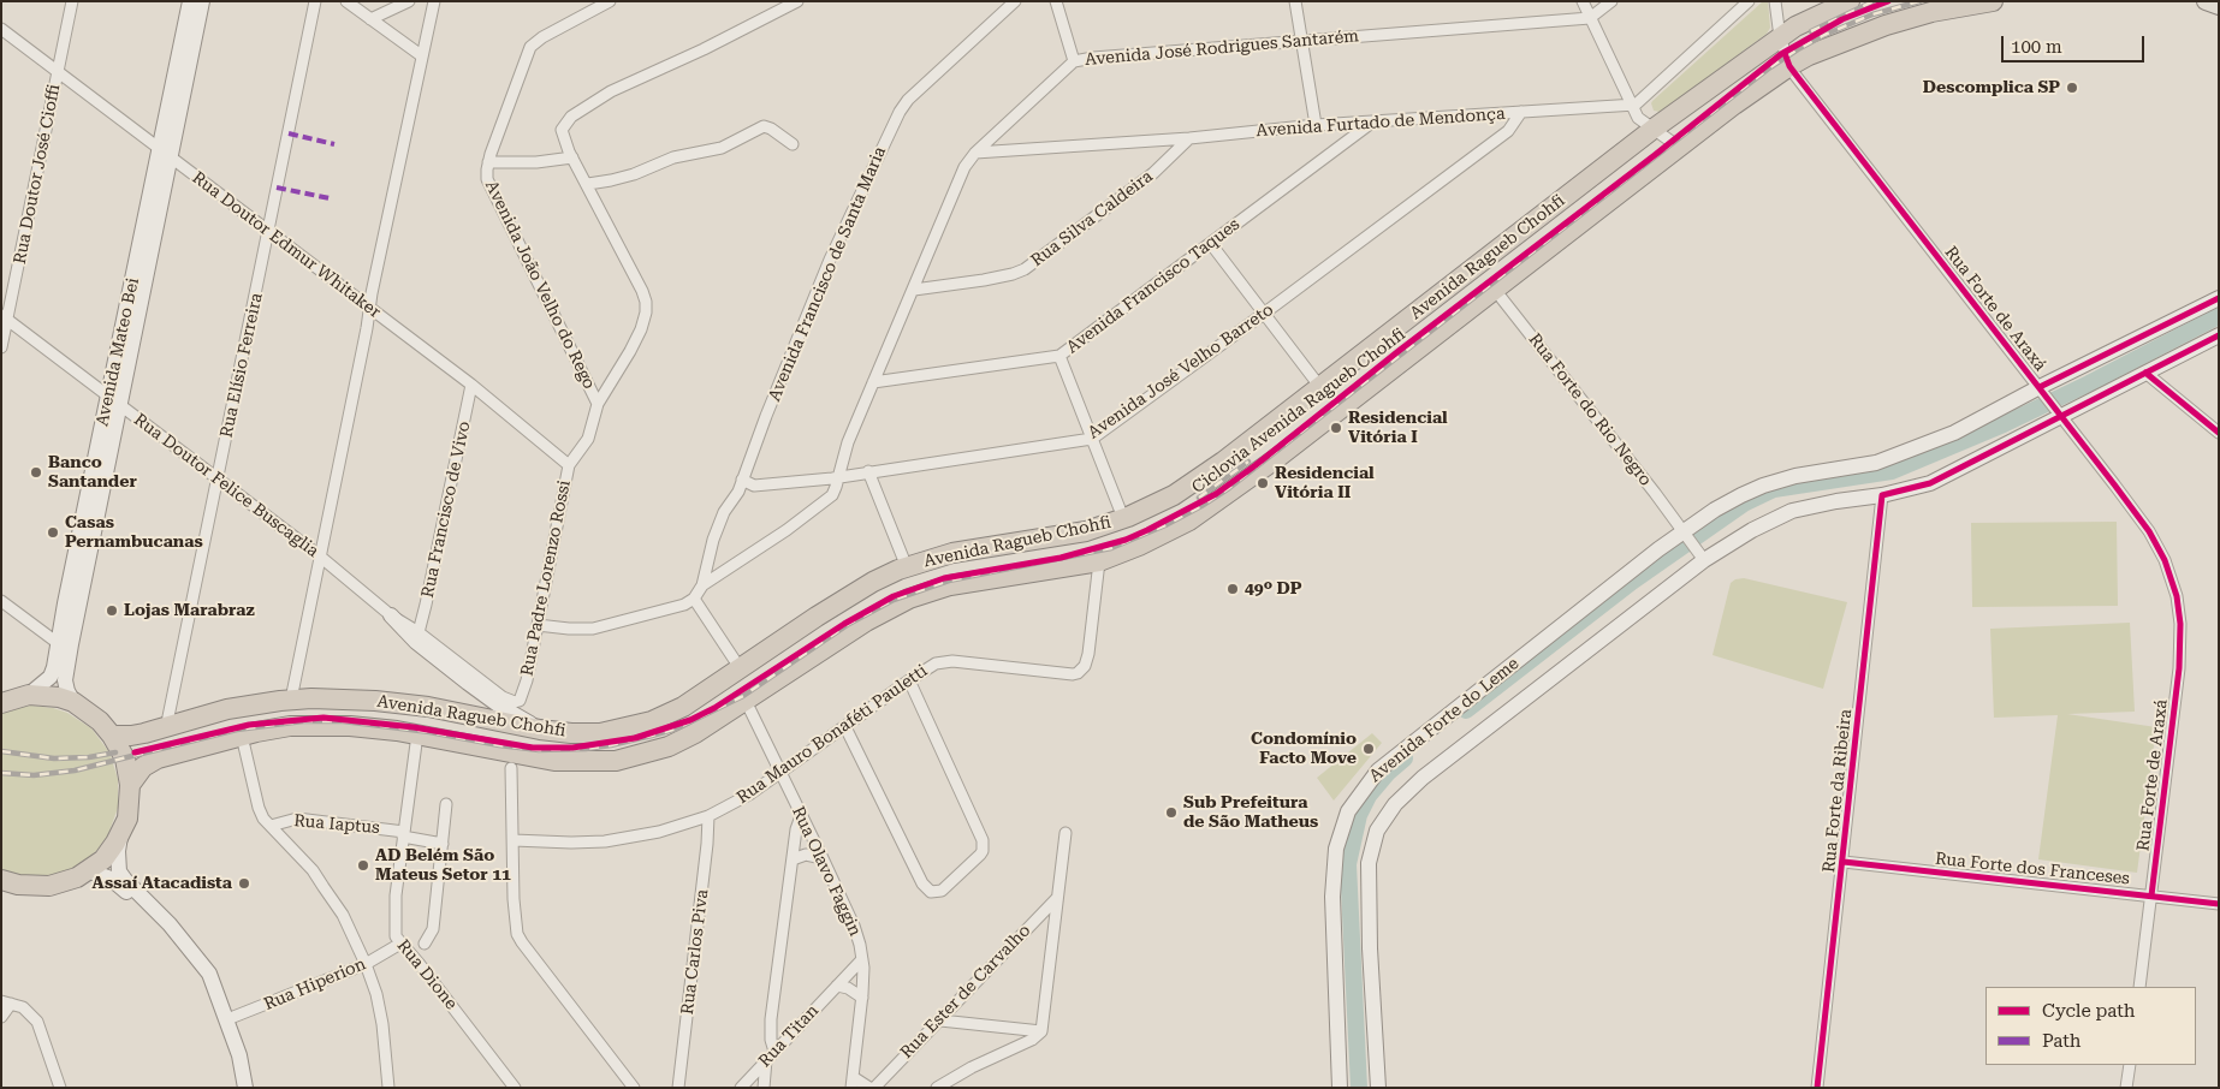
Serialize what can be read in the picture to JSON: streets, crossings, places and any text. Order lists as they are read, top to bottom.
{
  "streets": {
    "highway": ["Avenida Ragueb Chohfi"],
    "main road": ["Avenida Mateo Bei", "Rua Doutor Felice Buscaglia", "Avenida Forte do Leme"],
    "street": [
      "Avenida José Rodrigues Santarém",
      "Avenida Furtado de Mendonça",
      "Rua Doutor José Cioffi",
      "Rua Silva Caldeira",
      "Rua Doutor Edmur Whitaker",
      "Avenida Francisco de Santa Maria",
      "Avenida João Velho do Rego",
      "Avenida Francisco Taques",
      "Rua Forte de Araxá",
      "Rua Elísio Ferreira",
      "Avenida José Velho Barreto",
      "Rua Forte do Rio Negro",
      "Rua Francisco de Vivo",
      "Rua Padre Lorenzo Rossi",
      "Rua Mauro Bonaféti Pauletti",
      "Rua Forte da Ribeira",
      "Rua Iaptus",
      "Rua Forte dos Franceses",
      "Rua Olavo Faggin",
      "Rua Carlos Piva",
      "Rua Dione",
      "Rua Hiperion",
      "Rua Ester de Carvalho",
      "Rua Titan"
    ],
    "cycle path": ["Ciclovia Avenida Ragueb Chohfi"]
  },
  "crossings": [
    ["Avenida José Rodrigues Santarém", "Avenida Furtado de Mendonça"],
    ["Avenida José Rodrigues Santarém", "Rua Silva Caldeira"],
    ["Avenida José Rodrigues Santarém", "Avenida Francisco de Santa Maria"],
    ["Avenida José Rodrigues Santarém", "Avenida Francisco Taques"],
    ["Avenida José Rodrigues Santarém", "Avenida José Velho Barreto"],
    ["Avenida Furtado de Mendonça", "Rua Silva Caldeira"],
    ["Avenida Furtado de Mendonça", "Avenida Francisco Taques"],
    ["Avenida Furtado de Mendonça", "Avenida José Velho Barreto"],
    ["Rua Doutor José Cioffi", "Rua Doutor Edmur Whitaker"],
    ["Rua Doutor José Cioffi", "Rua Doutor Felice Buscaglia"],
    ["Rua Doutor Edmur Whitaker", "Avenida Mateo Bei"],
    ["Rua Doutor Edmur Whitaker", "Rua Elísio Ferreira"],
    ["Rua Doutor Edmur Whitaker", "Rua Francisco de Vivo"],
    ["Rua Doutor Edmur Whitaker", "Rua Padre Lorenzo Rossi"],
    ["Avenida Ragueb Chohfi", "Rua Forte de Araxá"],
    ["Avenida Ragueb Chohfi", "Rua Elísio Ferreira"],
    ["Avenida Ragueb Chohfi", "Rua Forte do Rio Negro"],
    ["Avenida Ragueb Chohfi", "Rua Doutor Felice Buscaglia"],
    ["Avenida Ragueb Chohfi", "Rua Mauro Bonaféti Pauletti"],
    ["Avenida Ragueb Chohfi", "Rua Olavo Faggin"],
    ["Avenida Ragueb Chohfi", "Rua Dione"],
    ["Avenida Francisco de Santa Maria", "Avenida José Velho Barreto"],
    ["Rua Forte de Araxá", "Avenida Forte do Leme"],
    ["Rua Forte de Araxá", "Rua Forte dos Franceses"],
    ["Avenida Mateo Bei", "Rua Doutor Felice Buscaglia"],
    ["Rua Elísio Ferreira", "Rua Doutor Felice Buscaglia"],
    ["Rua Forte do Rio Negro", "Avenida Forte do Leme"],
    ["Rua Doutor Felice Buscaglia", "Rua Francisco de Vivo"],
    ["Rua Doutor Felice Buscaglia", "Rua Padre Lorenzo Rossi"],
    ["Avenida Forte do Leme", "Rua Forte da Ribeira"],
    ["Rua Mauro Bonaféti Pauletti", "Rua Olavo Faggin"],
    ["Rua Mauro Bonaféti Pauletti", "Rua Carlos Piva"],
    ["Rua Forte da Ribeira", "Rua Forte dos Franceses"],
    ["Rua Iaptus", "Rua Dione"],
    ["Rua Olavo Faggin", "Rua Titan"],
    ["Rua Dione", "Rua Hiperion"]
  ],
  "places": [
    "Descomplica SP",
    "Residencial Vitória I",
    "Banco Santander",
    "Residencial Vitória II",
    "Casas Pernambucanas",
    "49º DP",
    "Lojas Marabraz",
    "Condomínio Facto Move",
    "Sub Prefeitura de São Matheus",
    "AD Belém São Mateus Setor 11",
    "Assaí Atacadista"
  ],
  "legend": ["Cycle path", "Path"],
  "scale_bar": "100 m"
}
